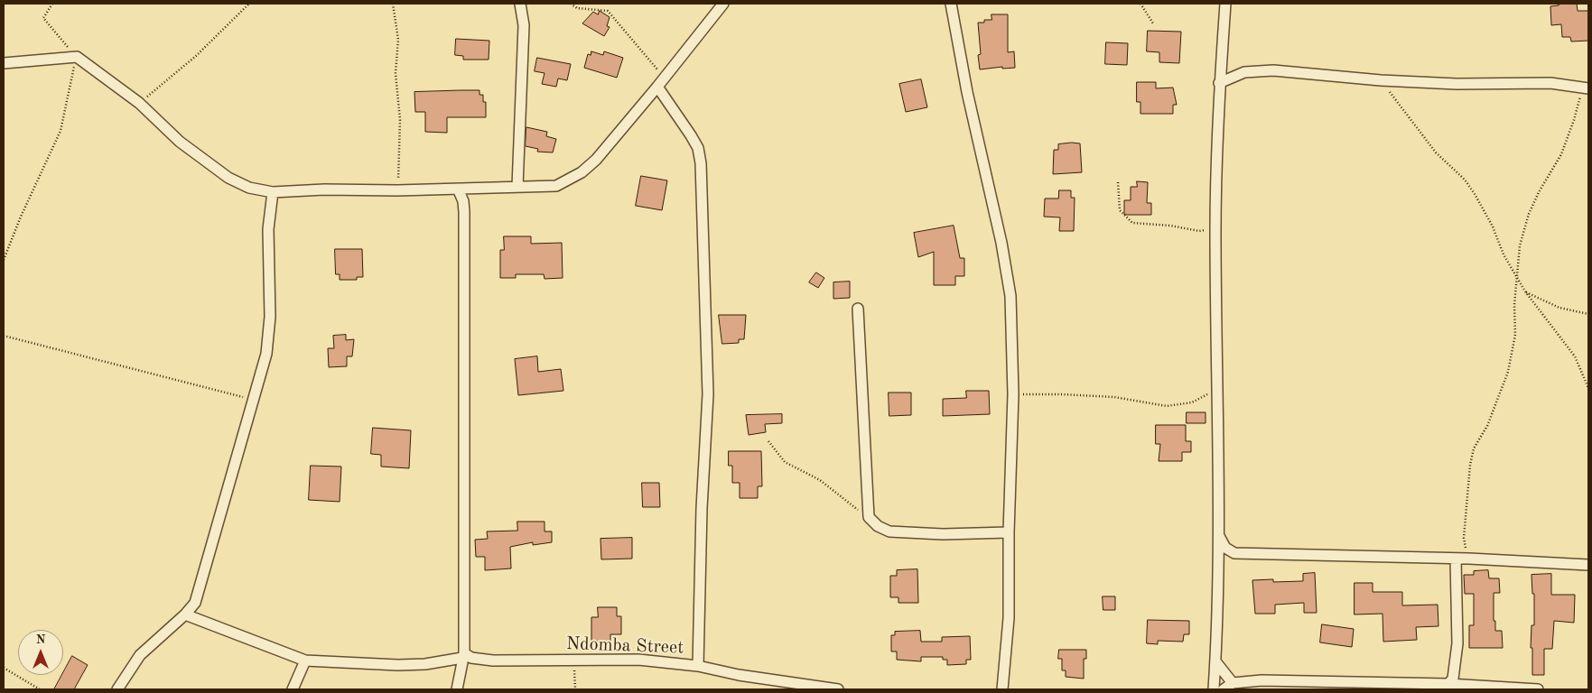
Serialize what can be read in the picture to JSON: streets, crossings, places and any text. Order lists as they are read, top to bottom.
{
  "streets": {
    "street": ["Ndomba Street"]
  },
  "north": "top"
}
